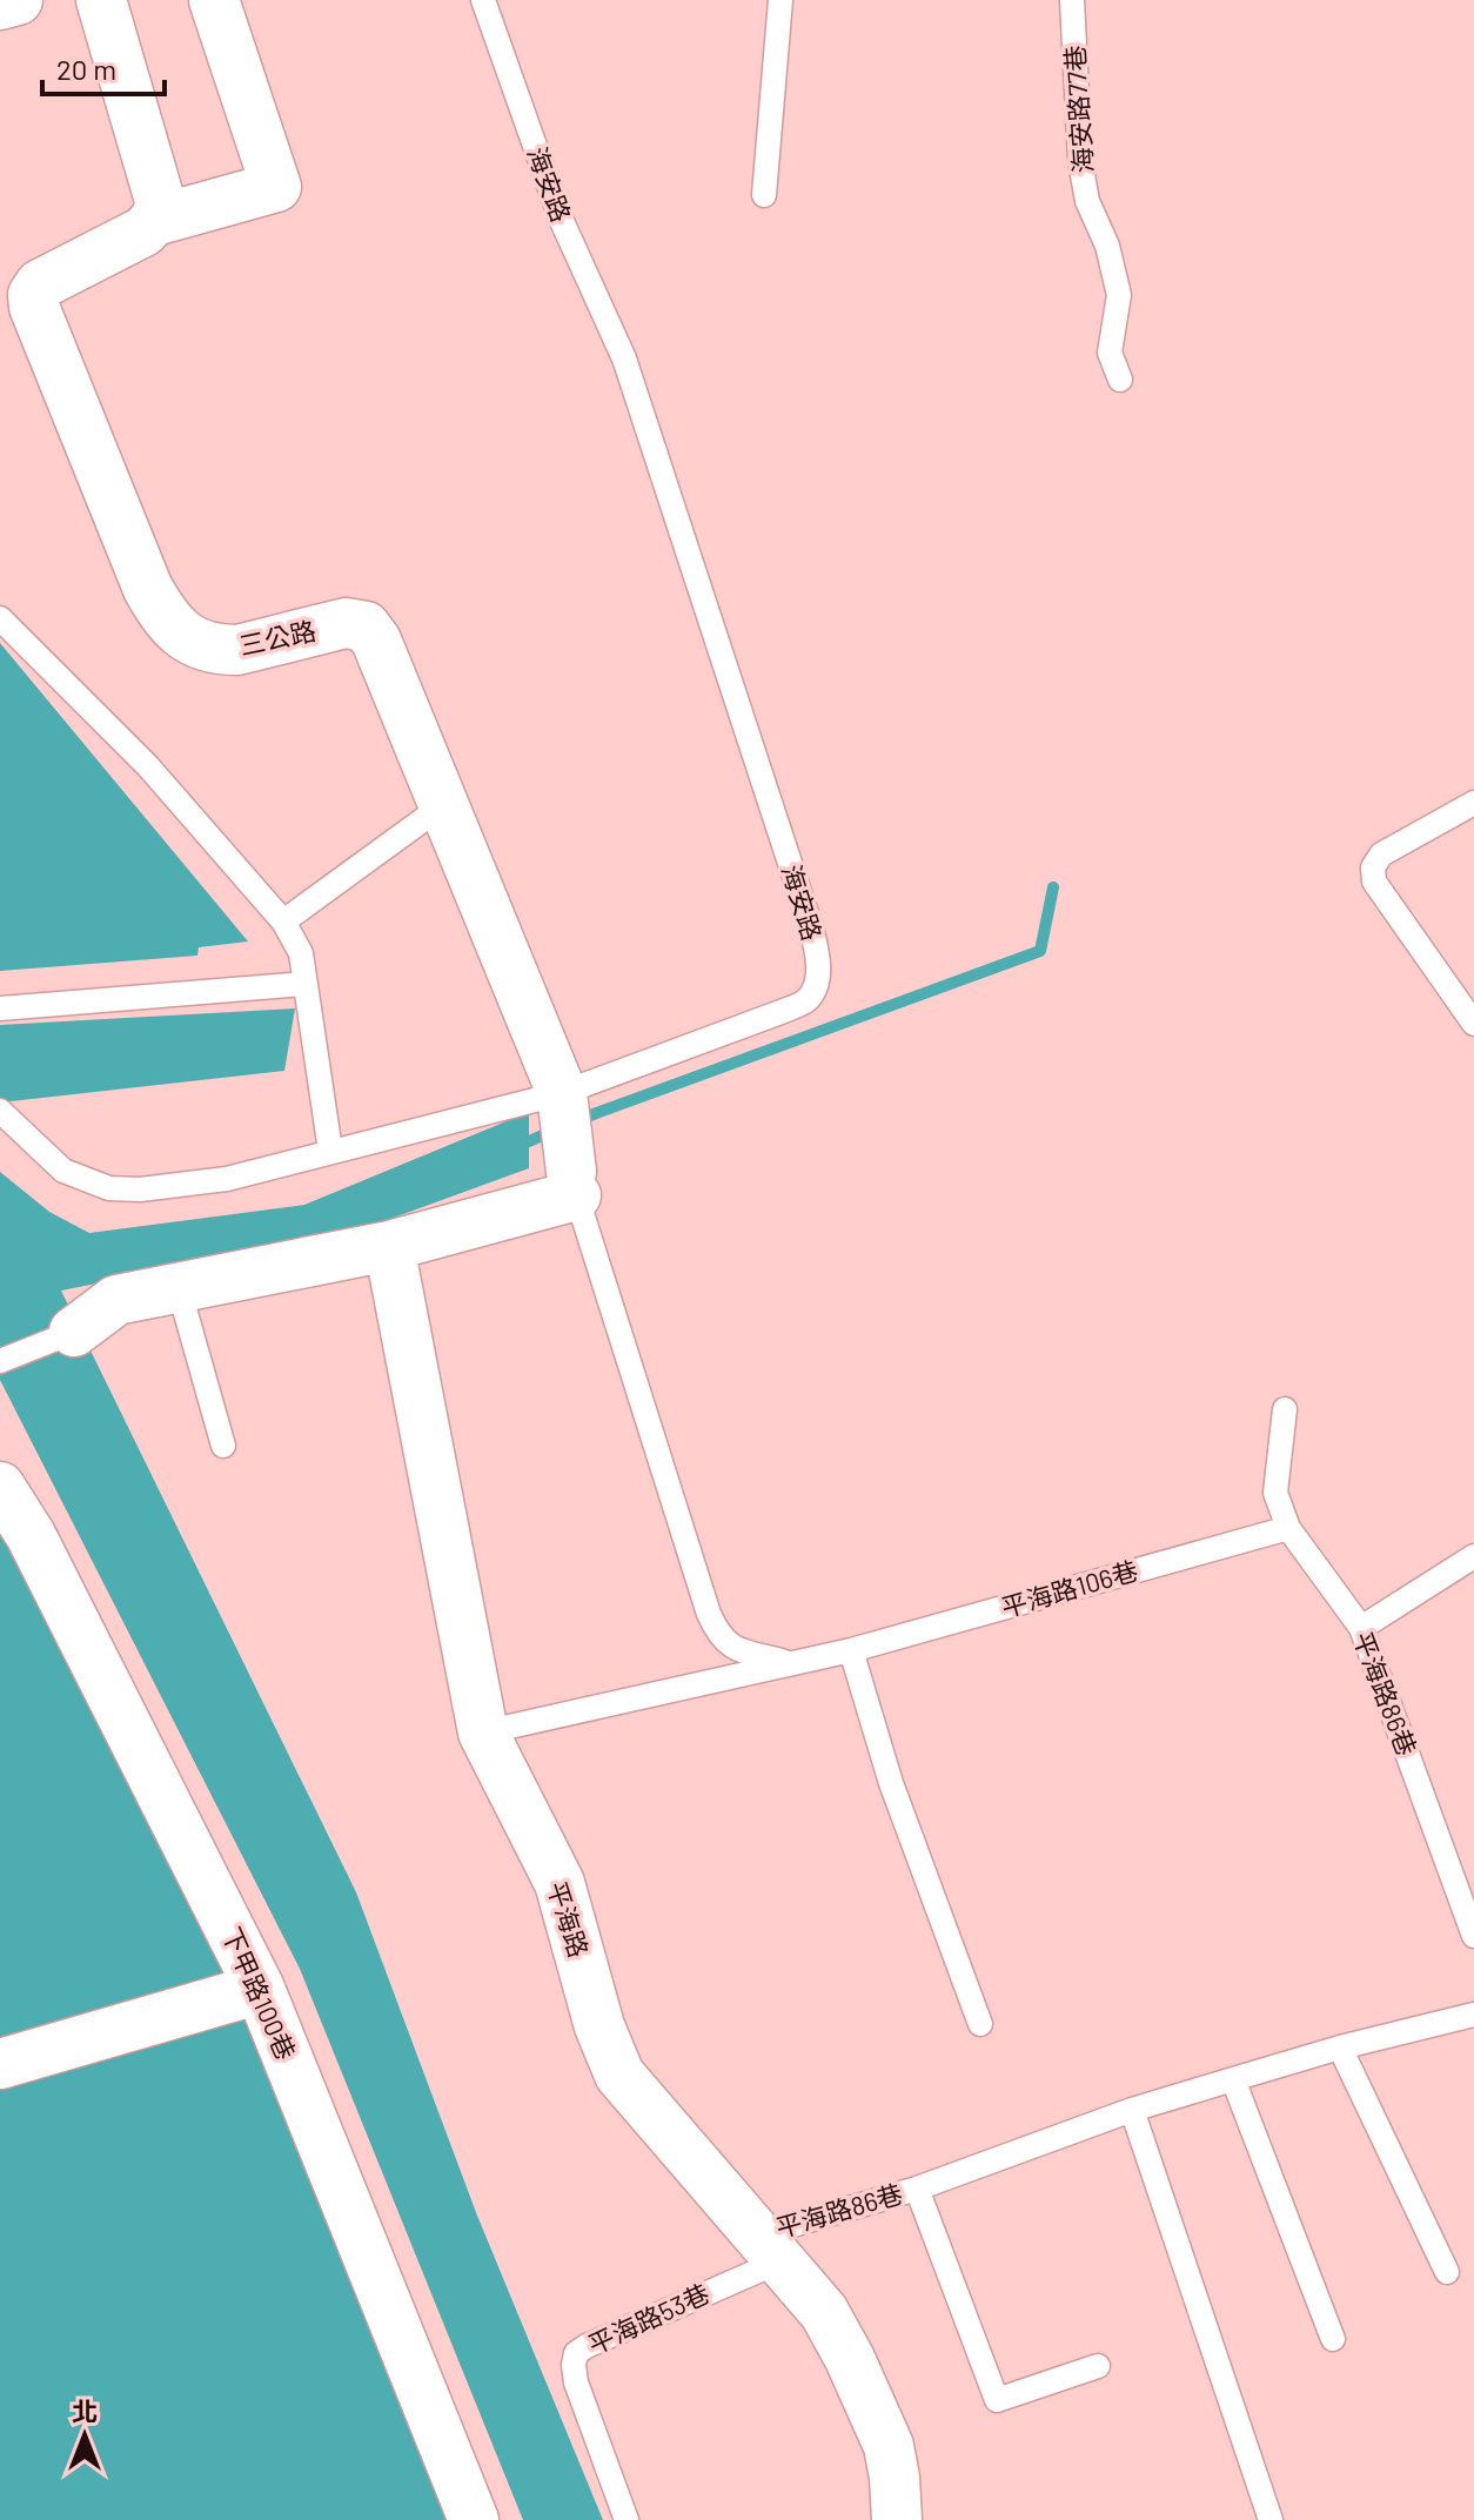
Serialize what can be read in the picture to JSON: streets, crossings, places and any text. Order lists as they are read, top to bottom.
{
  "streets": {
    "street": ["三公路", "平海路", "下甲路100巷"],
    "lane": [
      "海安路77巷",
      "海安路",
      "平海路106巷",
      "平海路86巷",
      "平海路53巷"
    ]
  },
  "crossings": [
    ["海安路", "三公路"],
    ["平海路106巷", "平海路86巷"],
    ["平海路106巷", "平海路"],
    ["平海路86巷", "平海路"],
    ["平海路86巷", "平海路53巷"],
    ["平海路", "平海路53巷"]
  ],
  "scale_bar": "20 m",
  "north": "top"
}
